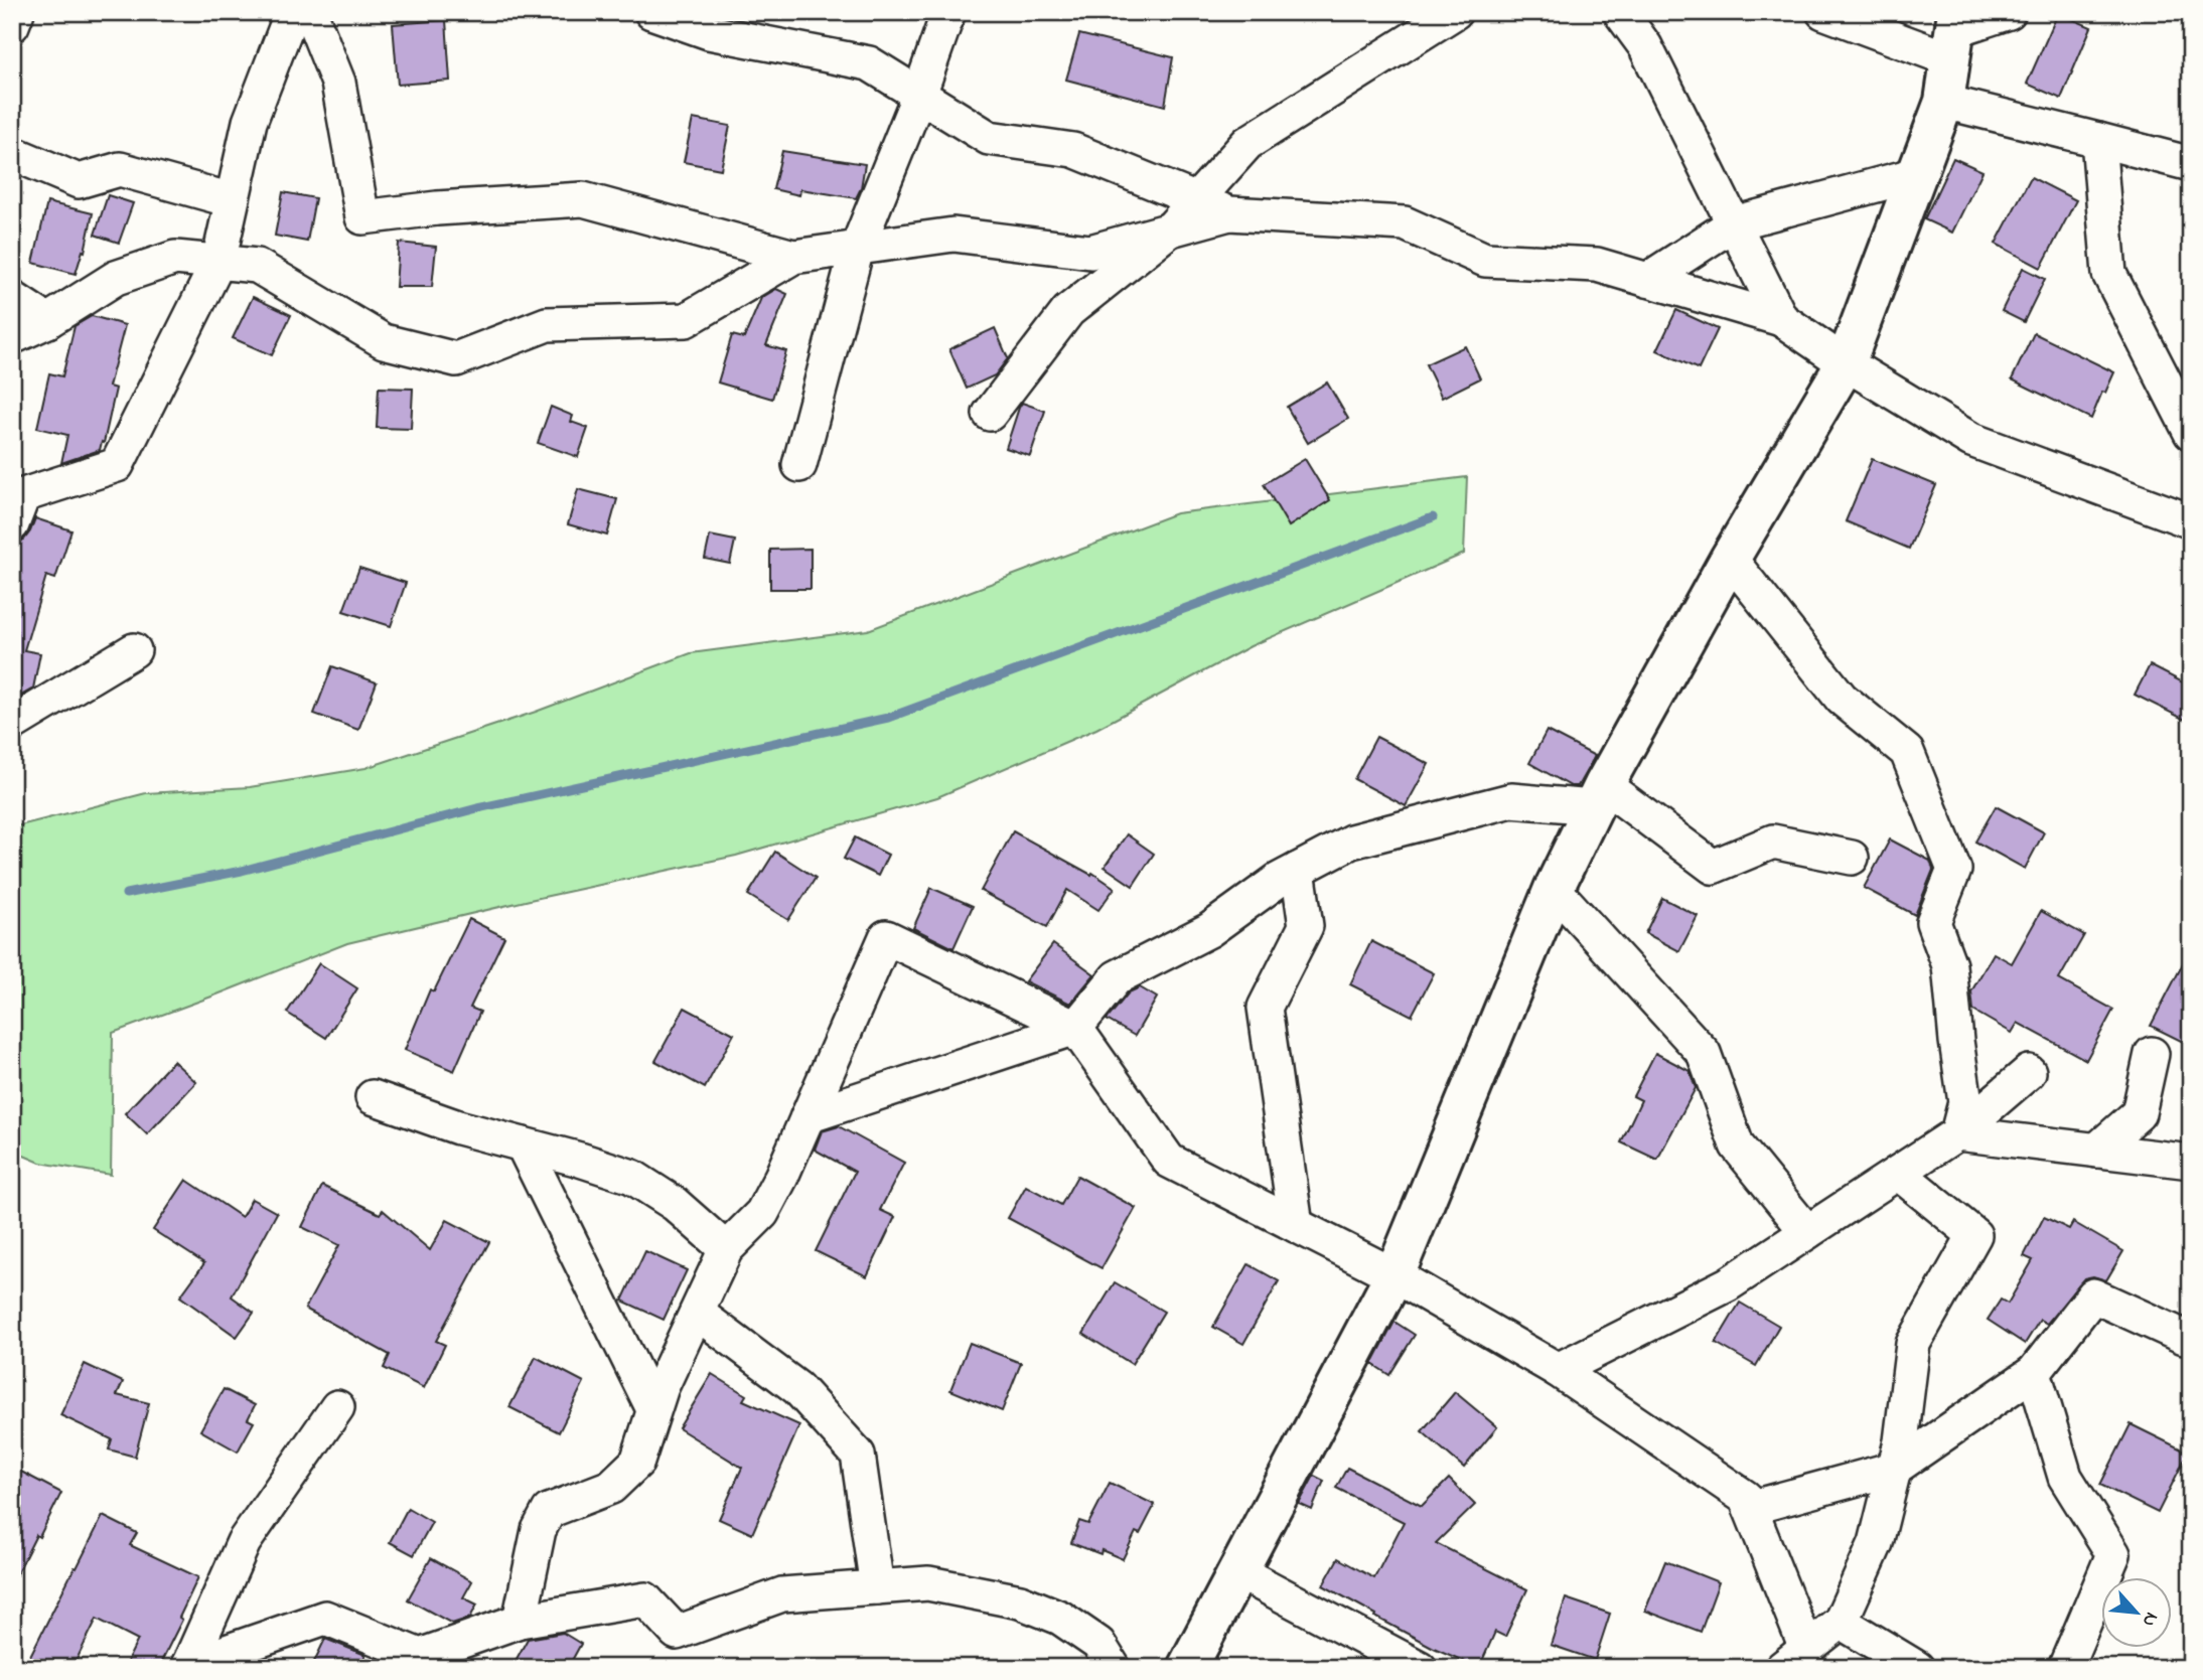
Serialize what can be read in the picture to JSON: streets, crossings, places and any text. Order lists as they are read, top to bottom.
{
  "north": "bottom right"
}
